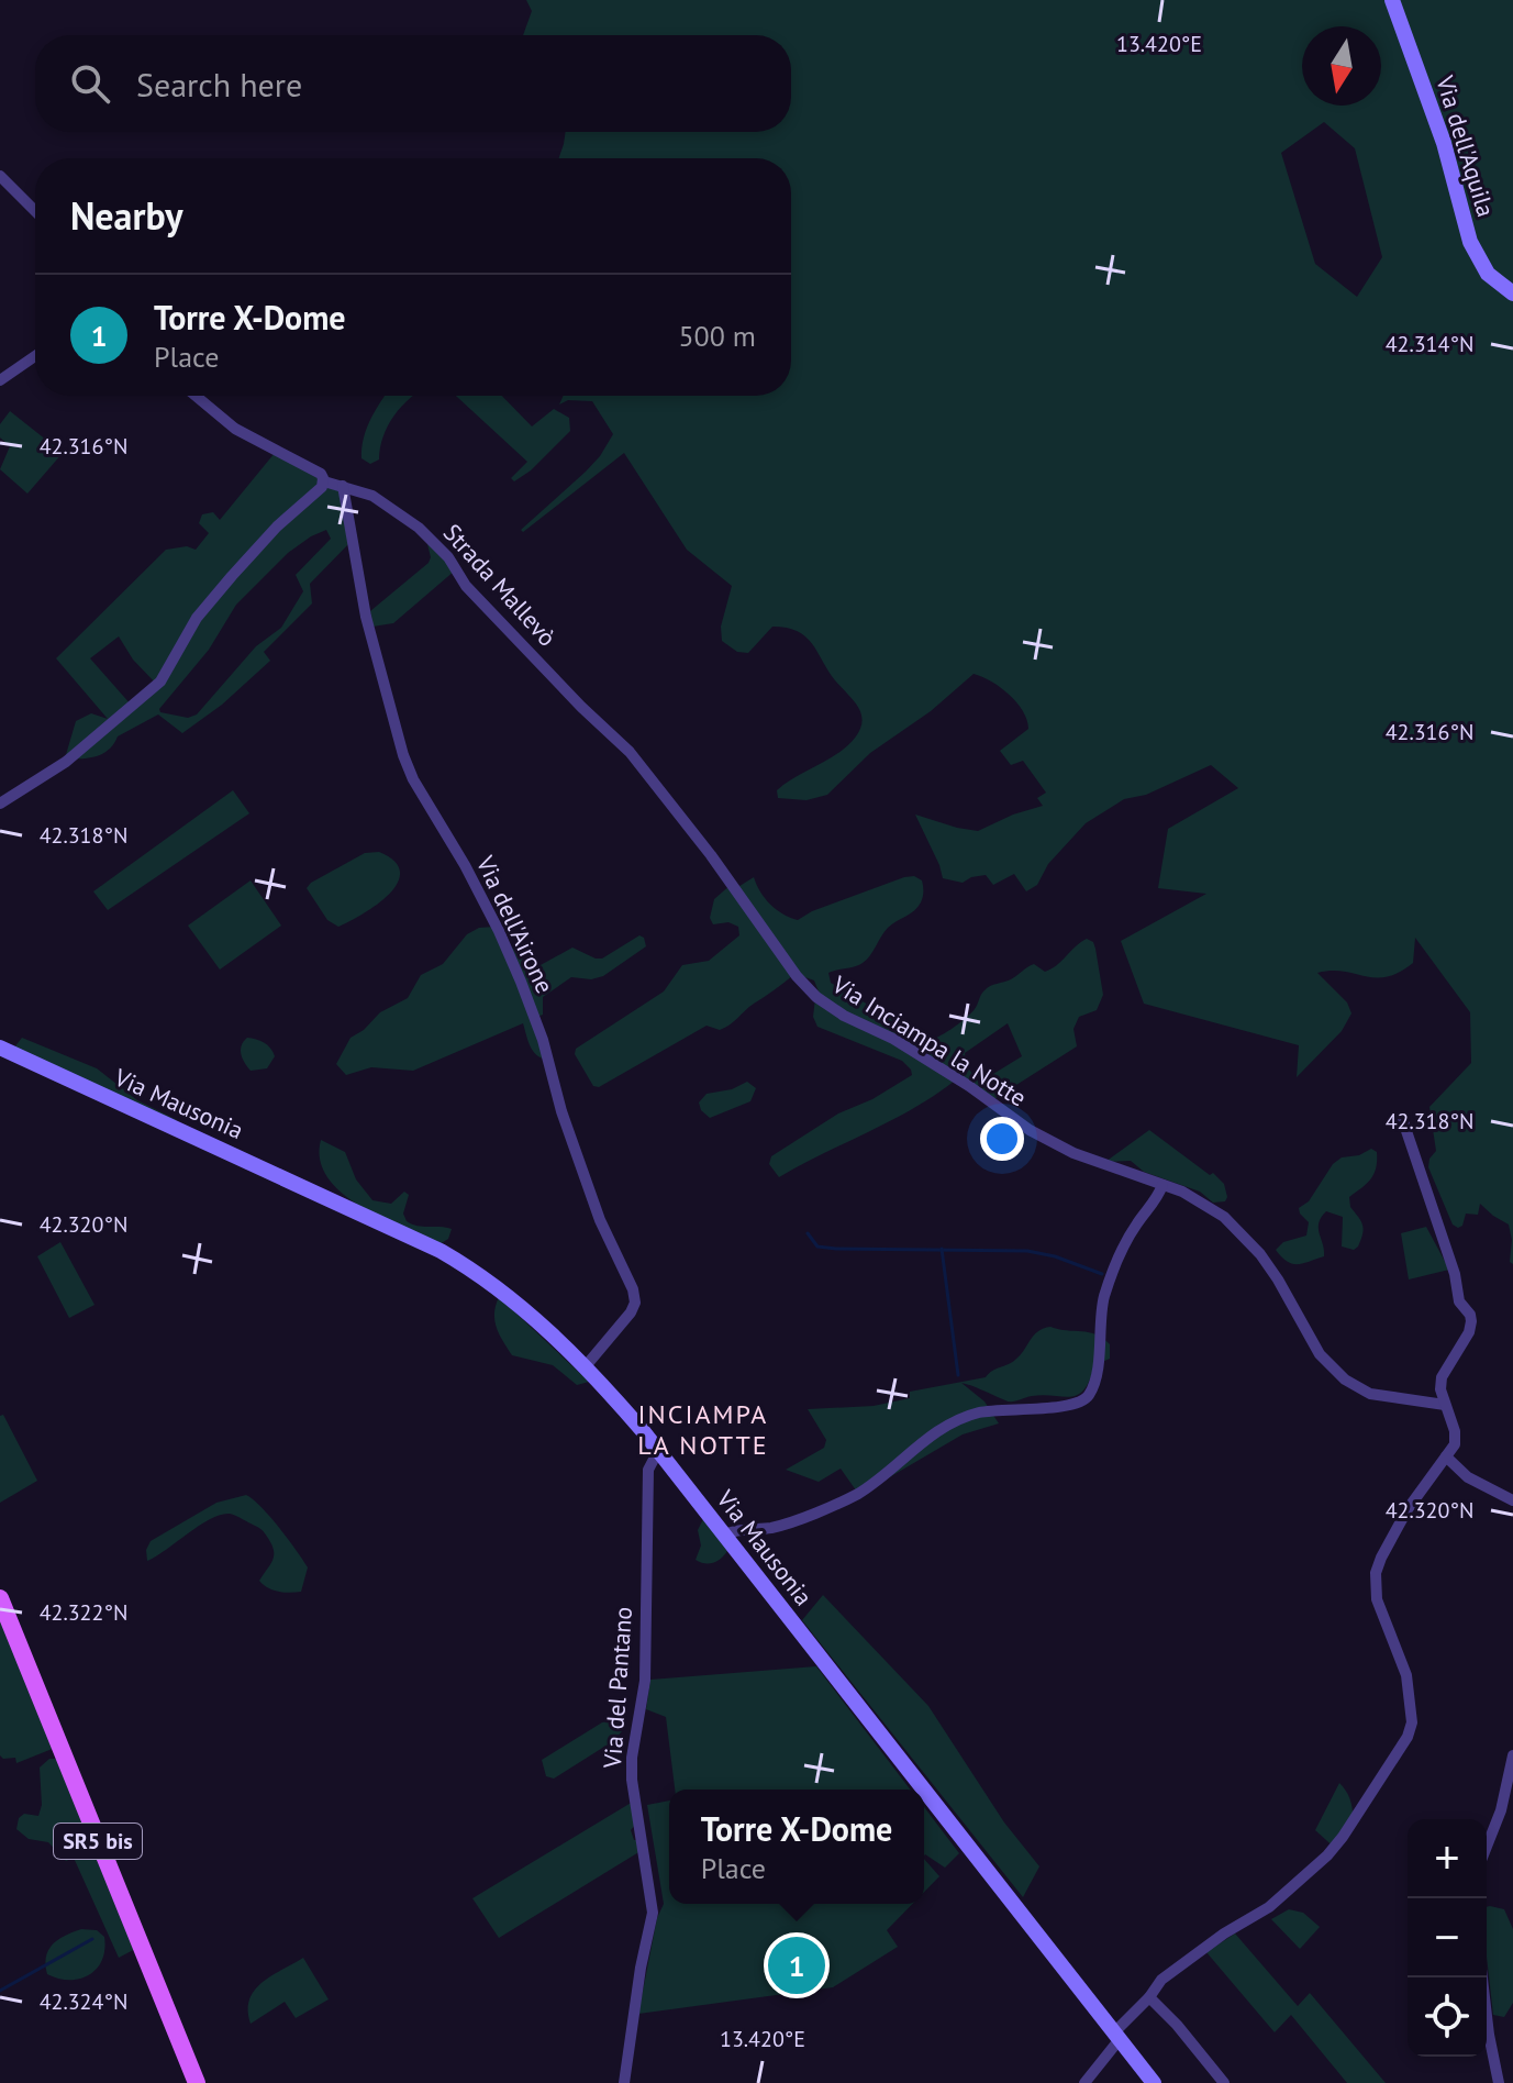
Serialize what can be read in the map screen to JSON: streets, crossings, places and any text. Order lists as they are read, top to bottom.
{
  "streets": {
    "main road": ["Via dell'Aquila", "Via Mausonia", "SR5 bis"],
    "street": [
      "Strada Mallevò",
      "Via dell'Airone",
      "Via Inciampa la Notte",
      "Via del Pantano"
    ]
  },
  "crossings": [
    ["Strada Mallevò", "Via dell'Airone"],
    ["Strada Mallevò", "Via Inciampa la Notte"],
    ["Via dell'Airone", "Via Mausonia"],
    ["Via Mausonia", "Via del Pantano"]
  ],
  "districts": ["INCIAMPA LA NOTTE"],
  "north": "bottom",
  "page": {
    "search": "Search here",
    "heading": "Nearby",
    "list": [
      {
        "mark": "1",
        "name": "Torre X-Dome",
        "note": "Place",
        "value": "500 m"
      }
    ],
    "popup": ["Torre X-Dome", "Place"],
    "map_buttons": ["+", "−"],
    "pins": "1"
  },
  "coordinates": [
    "13.420°E",
    "42.314°N",
    "42.316°N",
    "42.318°N",
    "42.320°N",
    "42.322°N",
    "42.324°N"
  ]
}
